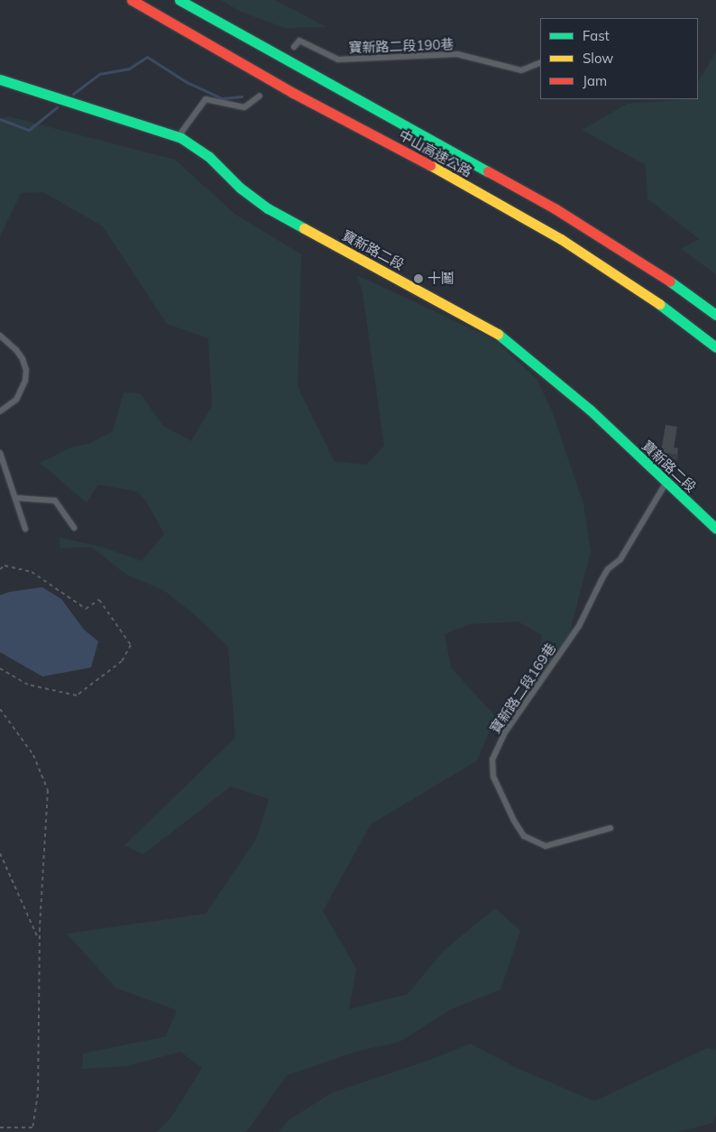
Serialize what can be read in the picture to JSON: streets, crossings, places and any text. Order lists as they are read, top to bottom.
{
  "streets": {
    "main road": ["中山高速公路", "寶新路二段"],
    "lane": ["寶新路二段190巷", "寶新路二段169巷"]
  },
  "crossings": [
    ["寶新路二段", "寶新路二段169巷"]
  ],
  "places": ["十鬮"],
  "legend": ["Fast", "Slow", "Jam"]
}
